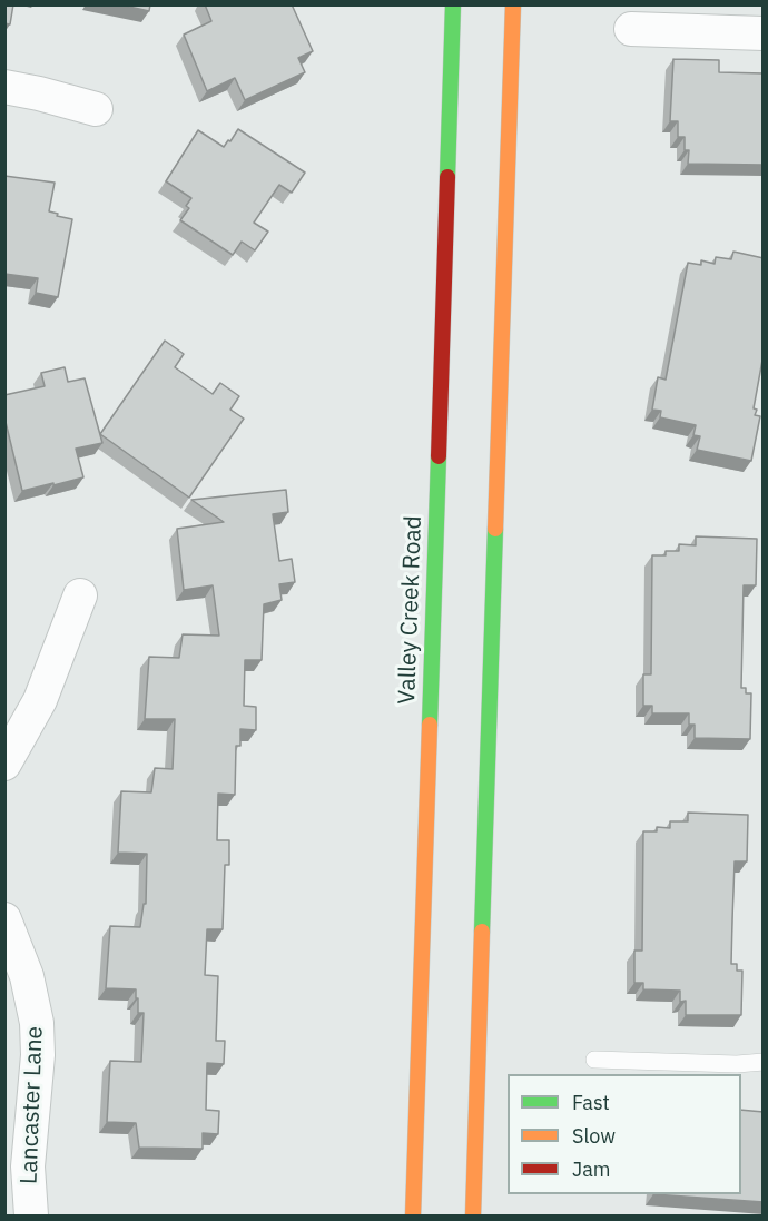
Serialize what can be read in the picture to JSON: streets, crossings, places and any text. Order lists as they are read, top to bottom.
{
  "streets": {
    "main road": ["Valley Creek Road"],
    "street": ["Lancaster Lane"]
  },
  "legend": ["Fast", "Slow", "Jam"]
}
